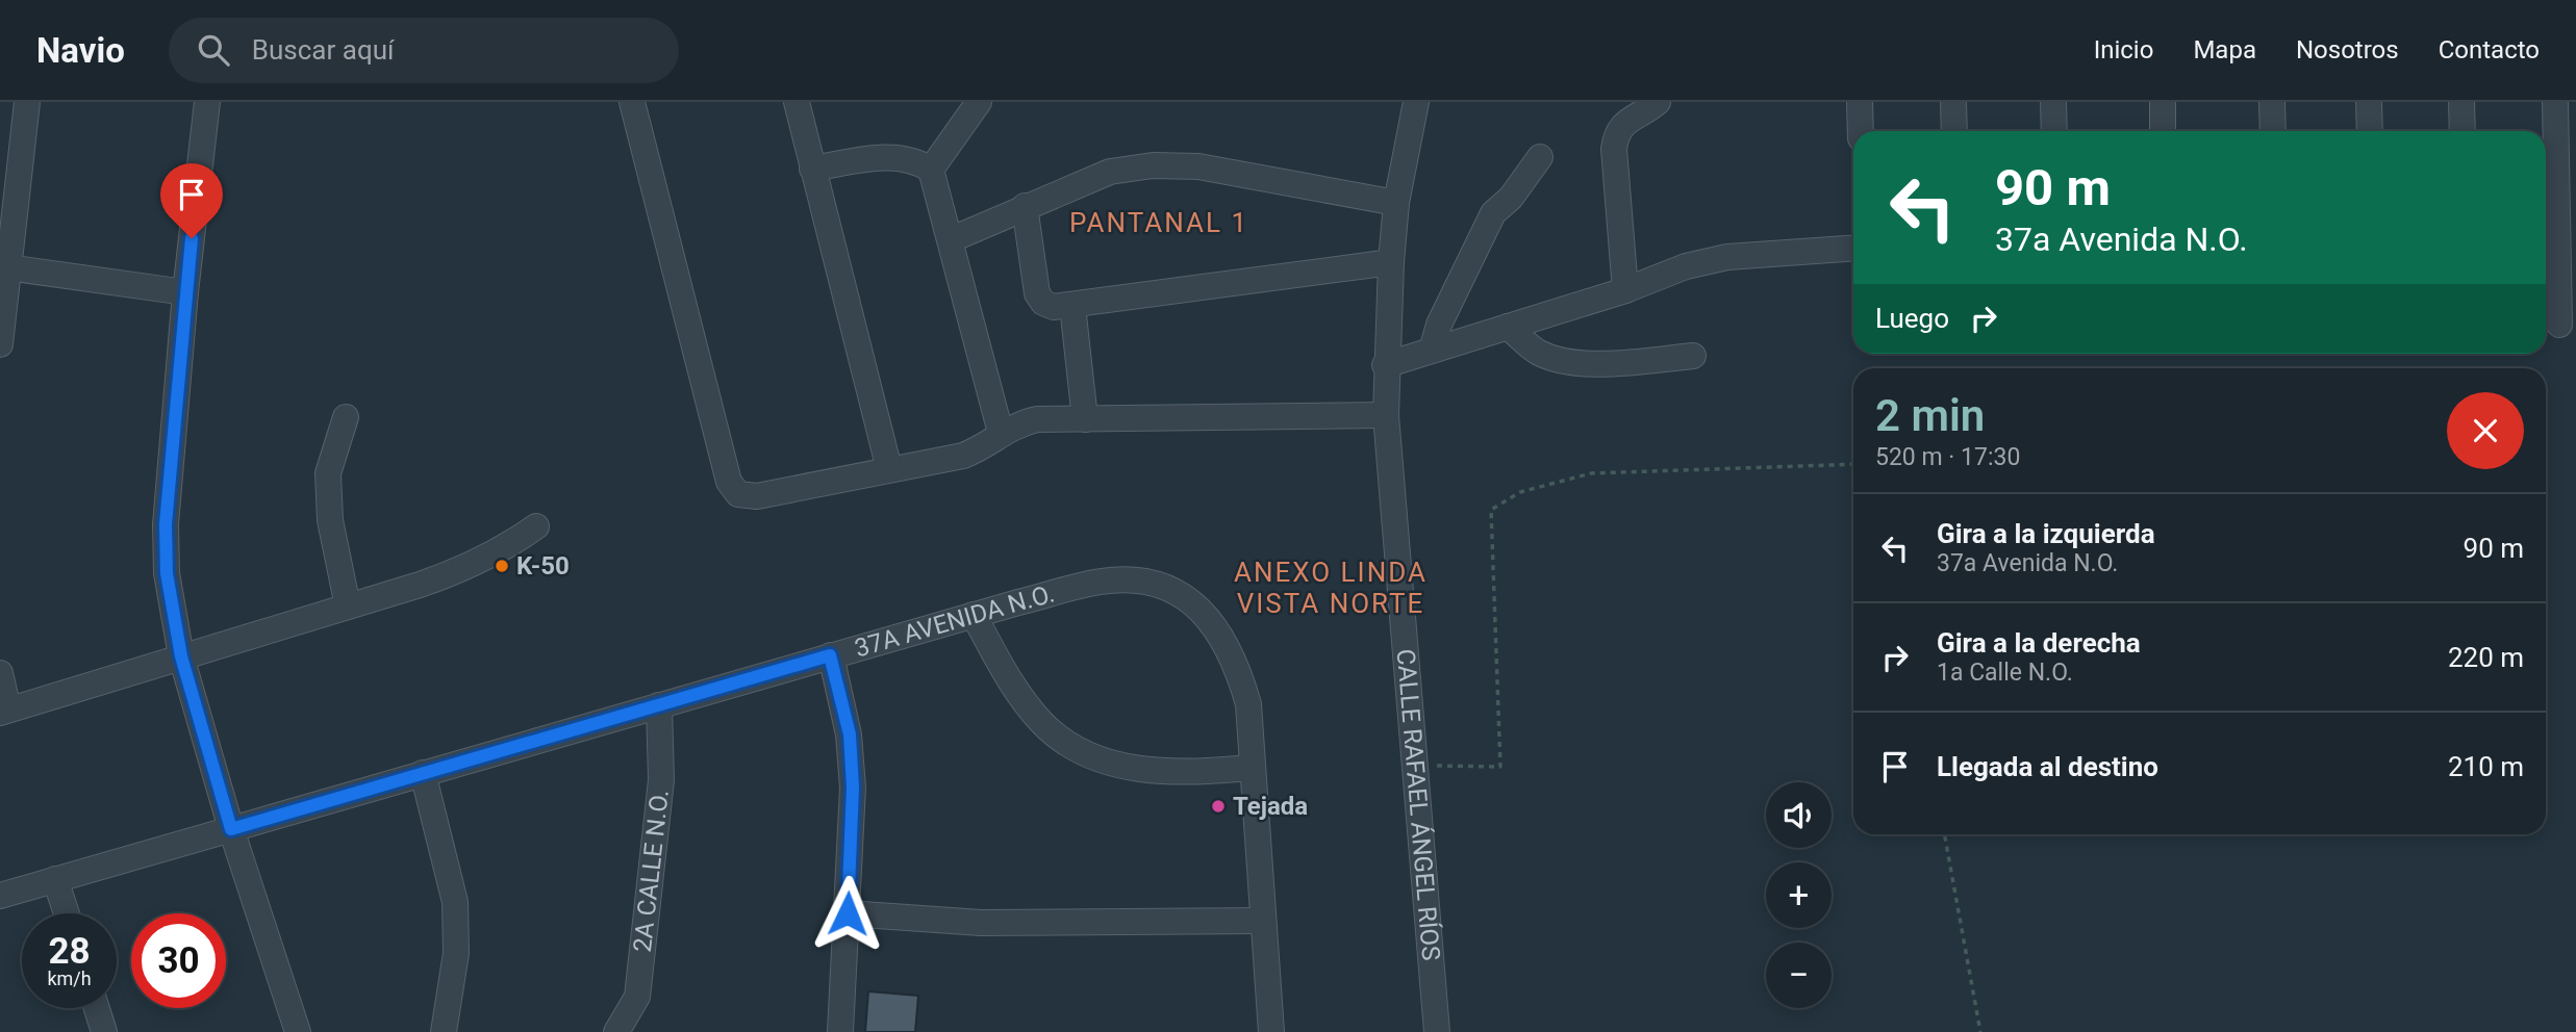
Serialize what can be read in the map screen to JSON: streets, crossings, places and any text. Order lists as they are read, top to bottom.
{
  "streets": {
    "street": ["37A AVENIDA N.O.", "CALLE RAFAEL ÁNGEL RÍOS", "2A CALLE N.O."]
  },
  "crossings": [
    ["37A AVENIDA N.O.", "2A CALLE N.O."]
  ],
  "districts": ["PANTANAL 1", "ANEXO LINDA VISTA NORTE"],
  "places": ["K-50", "Tejada"],
  "page": {
    "header": "Navio",
    "search": "Buscar aquí",
    "nav": [
      "Inicio",
      "Mapa",
      "Nosotros",
      "Contacto"
    ],
    "turn": ["90 m", "37a Avenida N.O."],
    "then": "Luego",
    "heading": ["2 min", "520 m · 17:30"],
    "list": [
      {
        "name": "Gira a la izquierda",
        "note": "37a Avenida N.O.",
        "value": "90 m"
      },
      {
        "name": "Gira a la derecha",
        "note": "1a Calle N.O.",
        "value": "220 m"
      },
      {
        "name": "Llegada al destino",
        "value": "210 m"
      }
    ],
    "map_buttons": ["+", "−"],
    "speed": "28 km/h",
    "limit": "30"
  }
}
